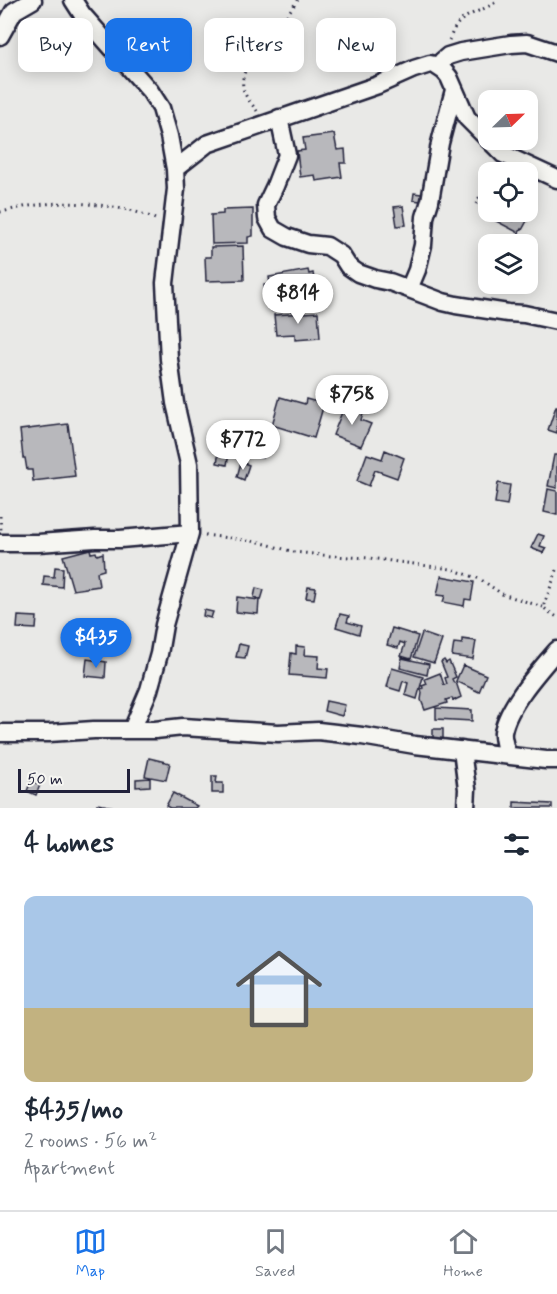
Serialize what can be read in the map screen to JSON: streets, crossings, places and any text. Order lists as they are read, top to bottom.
{
  "scale_bar": "50 m",
  "north": "top right",
  "page": {
    "chip": [
      "Buy",
      "Rent",
      "Filters",
      "New"
    ],
    "price": [
      "$814",
      "$758",
      "$772",
      "$435"
    ],
    "scale": "50 m",
    "heading": "4 homes",
    "list": [
      {
        "name": "$435/mo",
        "note": "2 rooms · 56 m² · Apartment"
      }
    ],
    "tabs": ["Map", "Saved", "Home"]
  }
}
